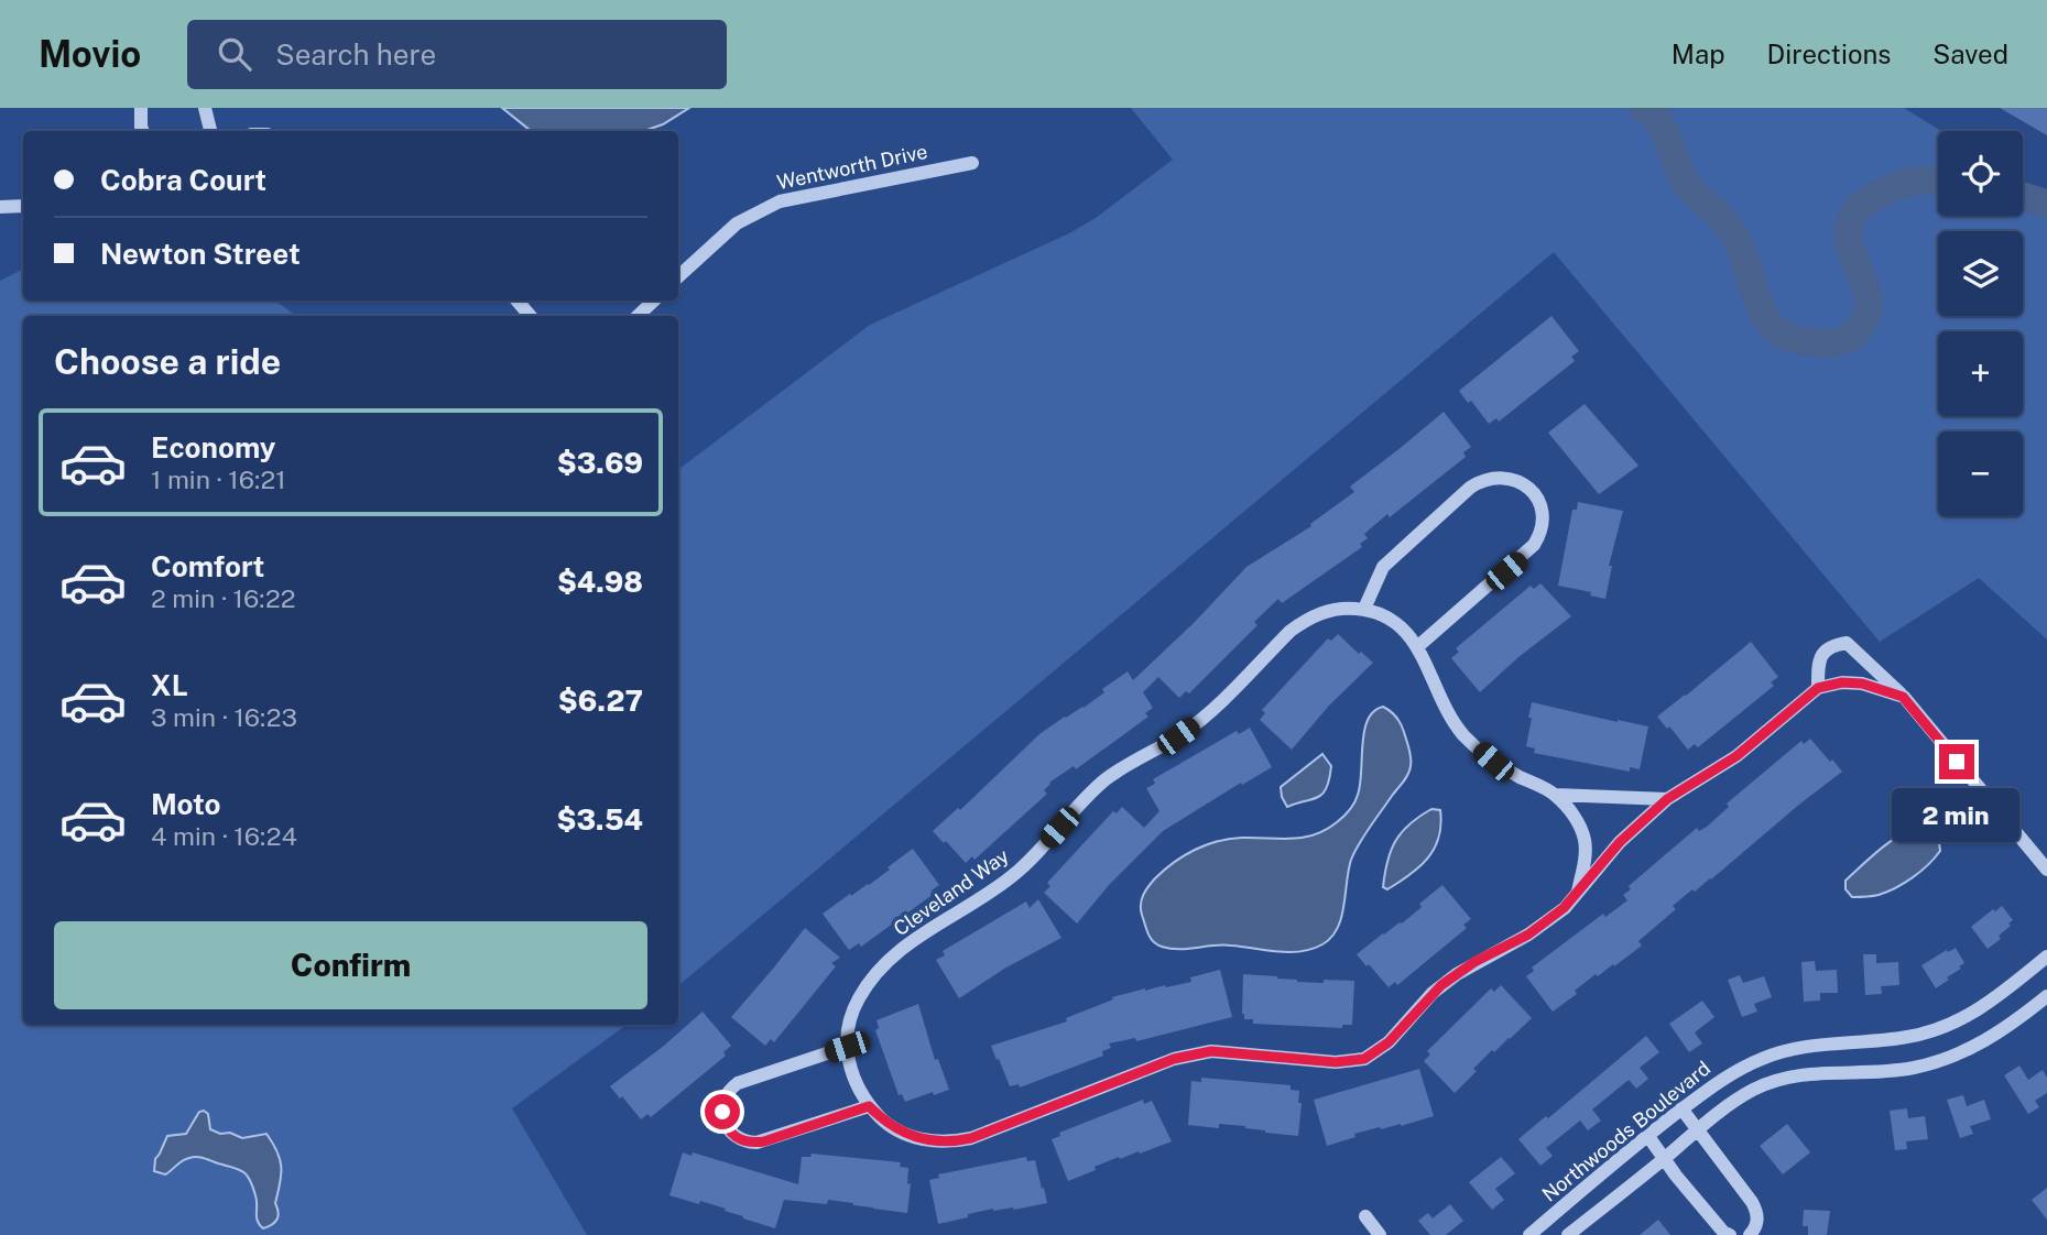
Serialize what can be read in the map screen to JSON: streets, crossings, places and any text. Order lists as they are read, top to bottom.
{
  "streets": {
    "street": ["Wentworth Drive", "Cleveland Way", "Northwoods Boulevard"]
  },
  "page": {
    "header": "Movio",
    "search": "Search here",
    "nav": ["Map", "Directions", "Saved"],
    "map_buttons": ["+", "−"],
    "banner": ["Cobra Court", "Newton Street"],
    "heading": "Choose a ride",
    "list": [
      {
        "name": "Economy",
        "note": "1 min · 16:21",
        "value": "$3.69"
      },
      {
        "name": "Comfort",
        "note": "2 min · 16:22",
        "value": "$4.98"
      },
      {
        "name": "XL",
        "note": "3 min · 16:23",
        "value": "$6.27"
      },
      {
        "name": "Moto",
        "note": "4 min · 16:24",
        "value": "$3.54"
      }
    ],
    "bubble": "2 min",
    "buttons": "Confirm"
  }
}
